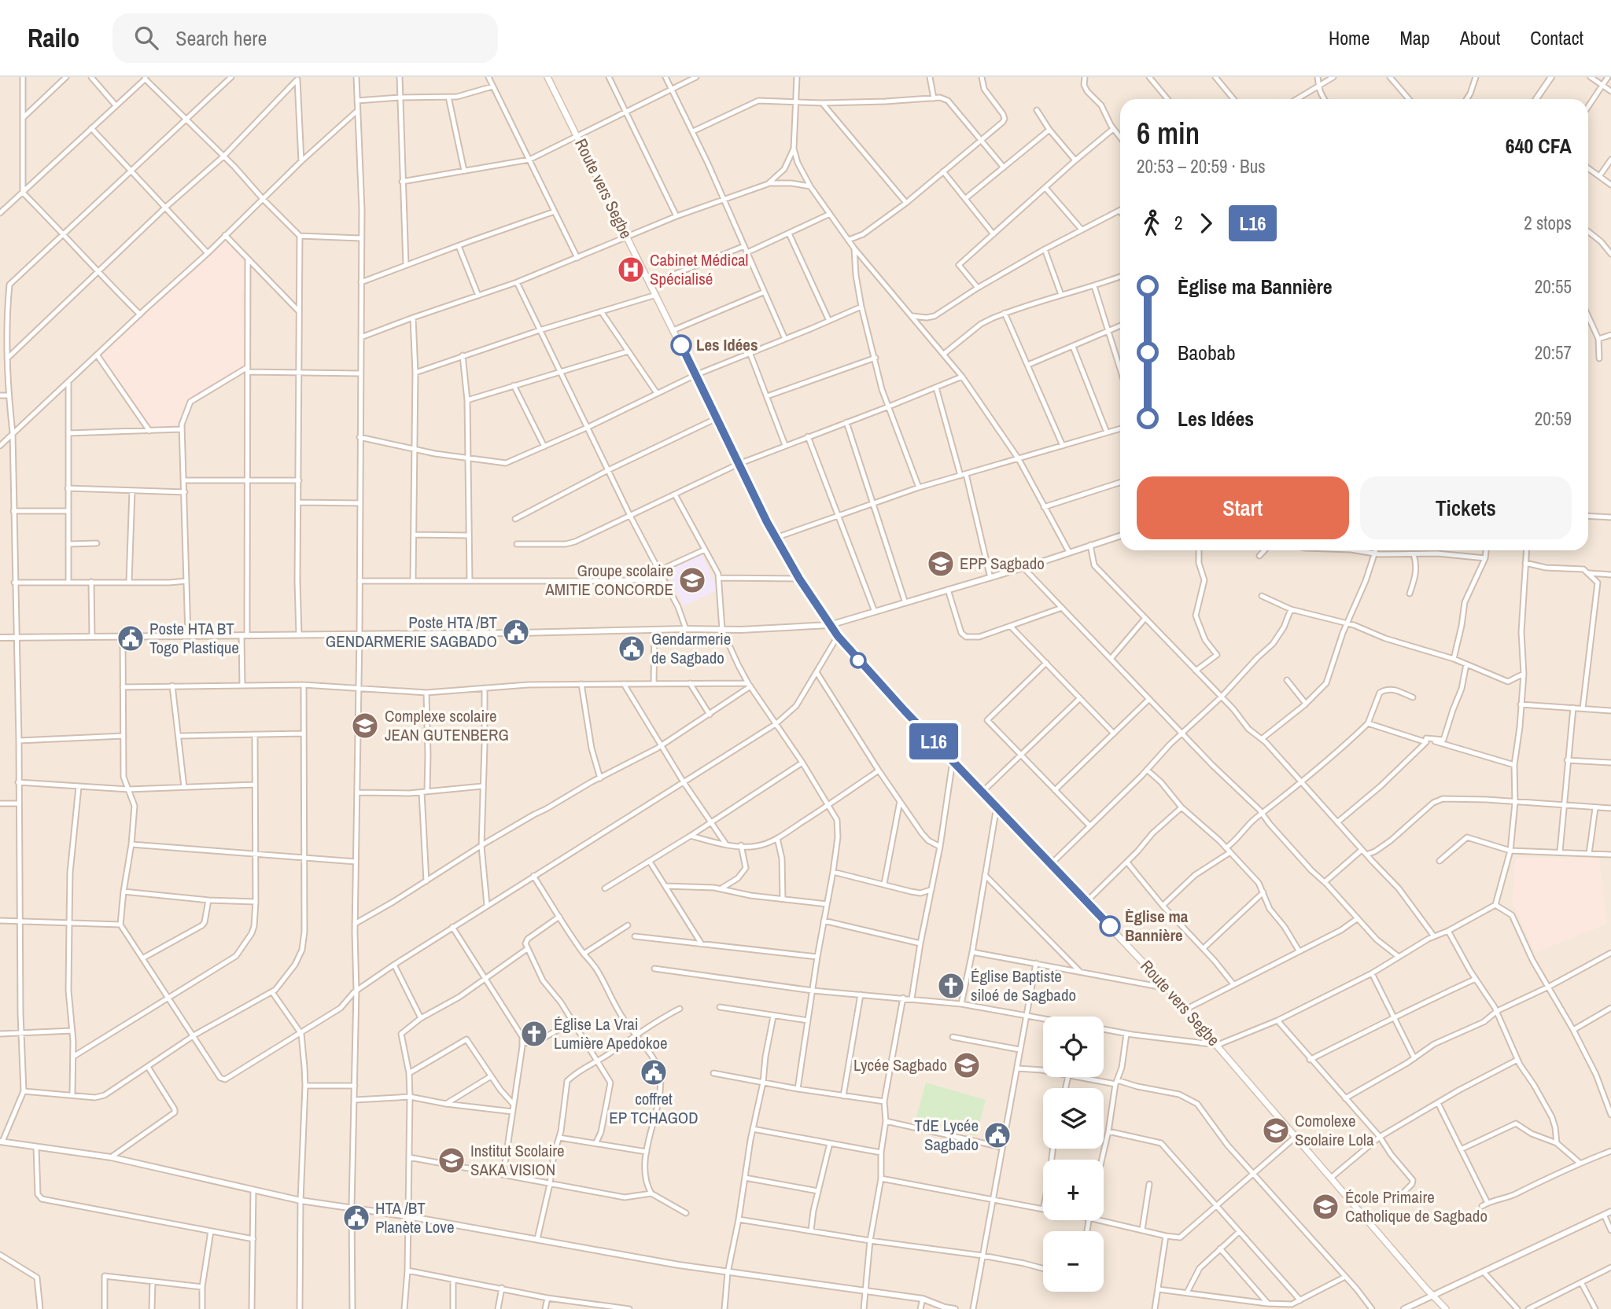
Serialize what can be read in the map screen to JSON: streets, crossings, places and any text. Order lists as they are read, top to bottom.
{
  "streets": {
    "main road": ["Route vers Segbe"]
  },
  "places": {
    "hospital": ["Cabinet Médical Spécialisé"],
    "other": ["Les Idées", "Èglise ma Bannière"],
    "school or university": [
      "EPP Sagbado",
      "Groupe scolaire AMITIE CONCORDE",
      "Complexe scolaire JEAN GUTENBERG",
      "Lycée Sagbado",
      "Comolexe Scolaire Lola",
      "Institut Scolaire SAKA VISION",
      "École Primaire Catholique de Sagbado"
    ],
    "public building": [
      "Poste HTA /BT GENDARMERIE SAGBADO",
      "Poste HTA BT Togo Plastique",
      "Gendarmerie de Sagbado",
      "coffret EP TCHAGOD",
      "TdE Lycée Sagbado",
      "HTA /BT Planète Love"
    ],
    "church": ["Église Baptiste siloé de Sagbado", "Église La Vrai Lumière Apedokoe"]
  },
  "lines": ["bus line L16"],
  "page": {
    "header": "Railo",
    "search": "Search here",
    "nav": [
      "Home",
      "Map",
      "About",
      "Contact"
    ],
    "on_map": "L16",
    "heading": ["6 min", "20:53 – 20:59 · Bus", "640 CFA"],
    "legs": ["2", "L16", "2 stops"],
    "list": [
      {
        "name": "Èglise ma Bannière",
        "value": "20:55"
      },
      {
        "name": "Baobab",
        "value": "20:57"
      },
      {
        "name": "Les Idées",
        "value": "20:59"
      }
    ],
    "buttons": ["Start", "Tickets"],
    "map_buttons": ["+", "−"]
  }
}
